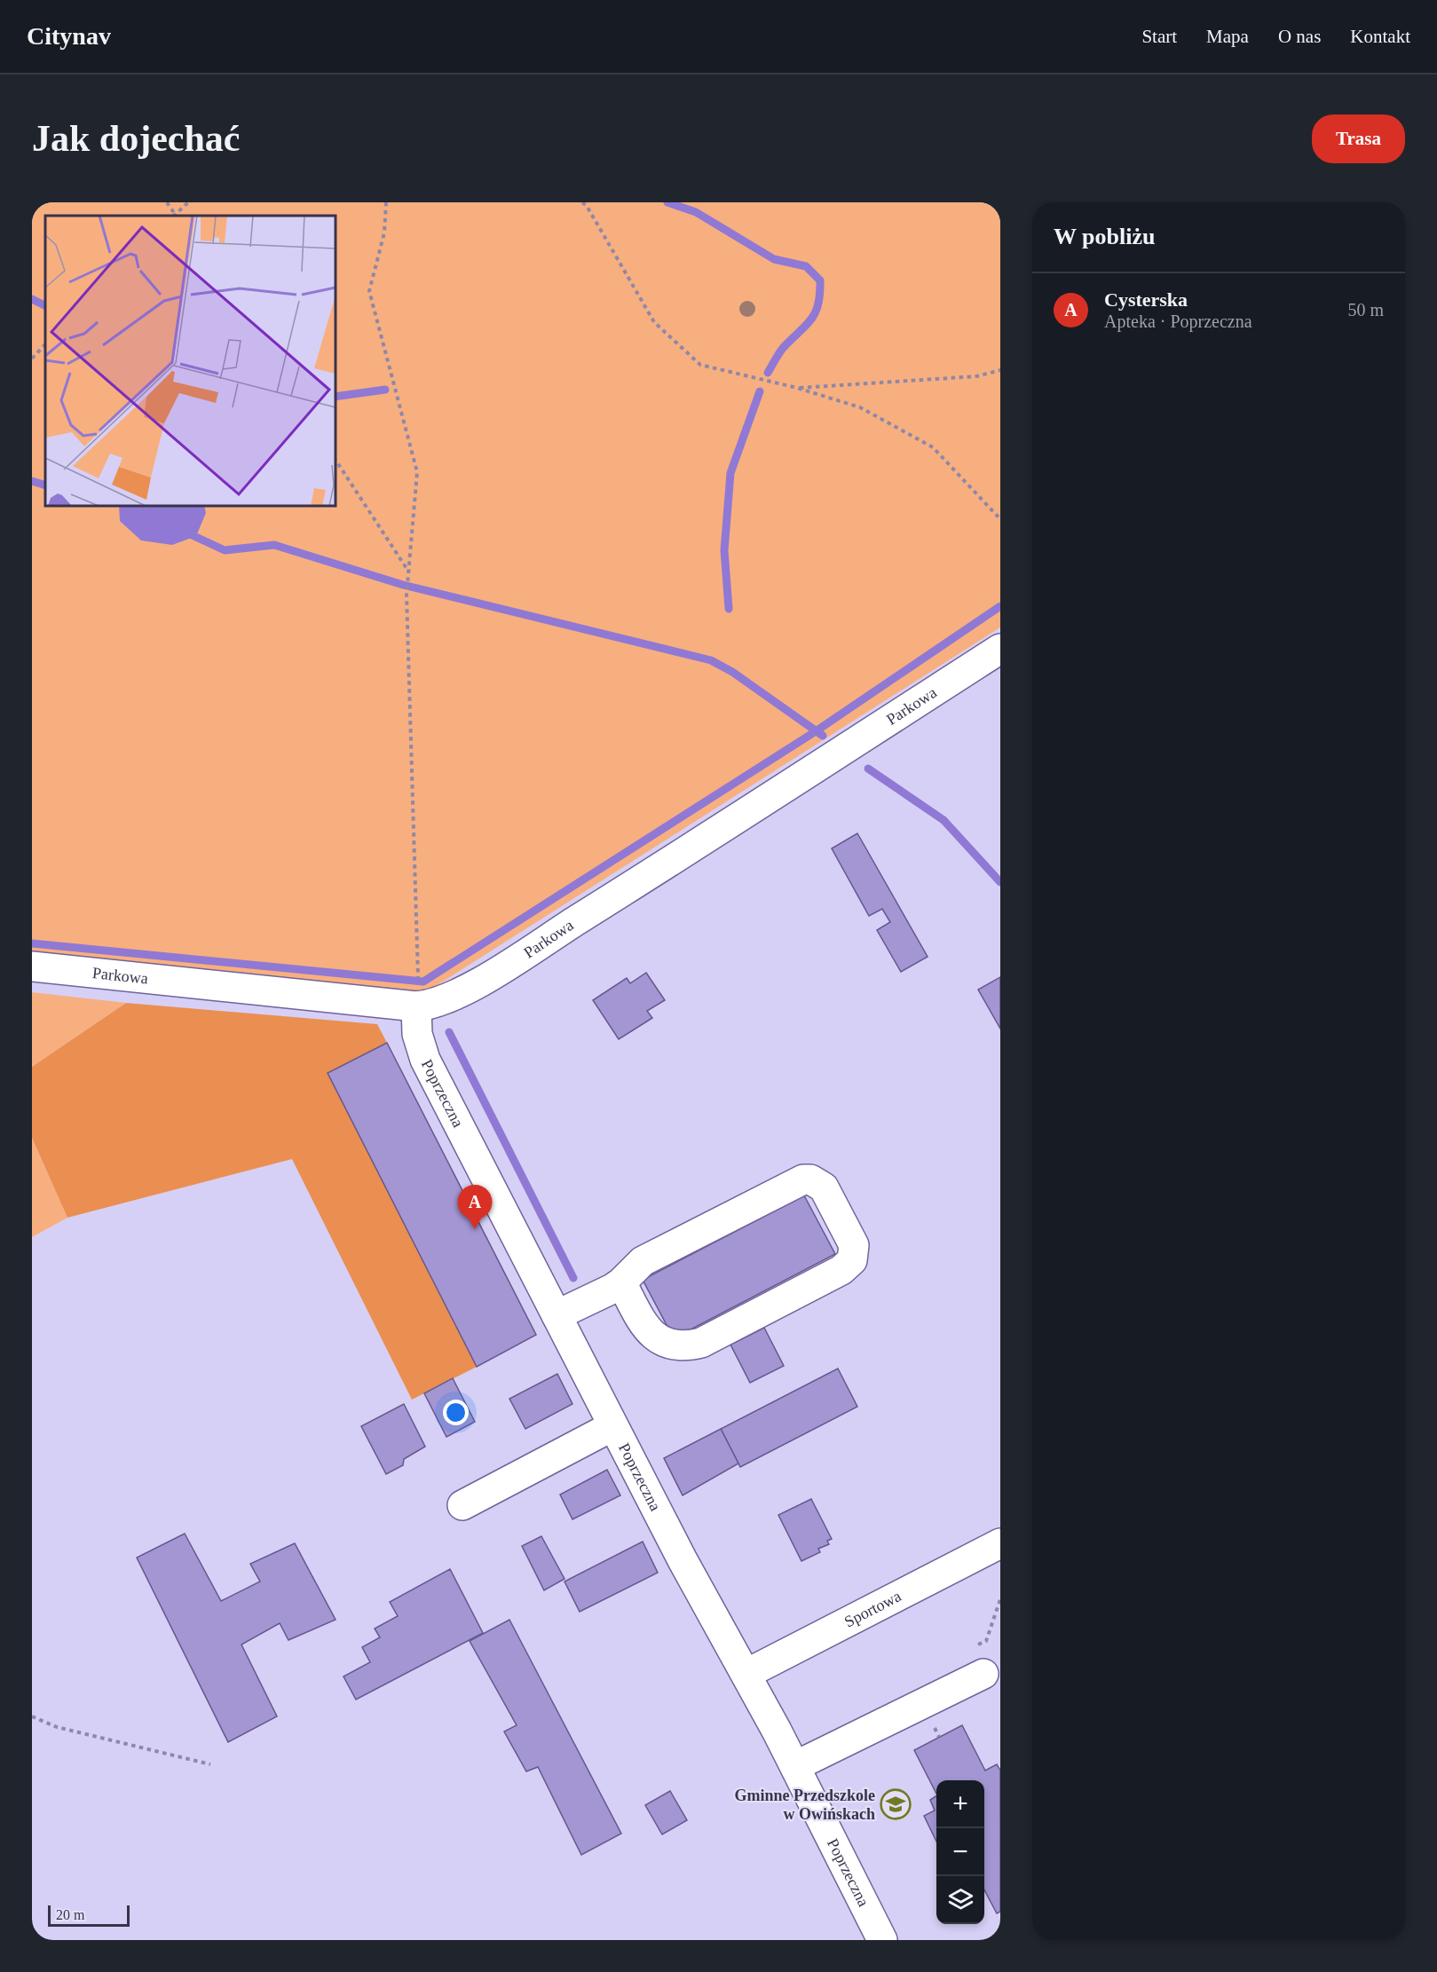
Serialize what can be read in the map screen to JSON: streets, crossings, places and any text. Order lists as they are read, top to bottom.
{
  "streets": {
    "street": ["Parkowa", "Poprzeczna", "Sportowa"]
  },
  "crossings": [
    ["Parkowa", "Poprzeczna"],
    ["Poprzeczna", "Sportowa"]
  ],
  "places": {
    "school or university": ["Gminne Przedszkole w Owińskach"]
  },
  "scale_bar": "20 m",
  "page": {
    "header": "Citynav",
    "nav": [
      "Start",
      "Mapa",
      "O nas",
      "Kontakt"
    ],
    "buttons": "Trasa",
    "title": "Jak dojechać",
    "heading": "W pobliżu",
    "list": [
      {
        "mark": "A",
        "name": "Cysterska",
        "note": "Apteka · Poprzeczna",
        "value": "50 m"
      }
    ],
    "pins": "A",
    "map_buttons": ["+", "−"],
    "scale": "20 m"
  }
}
